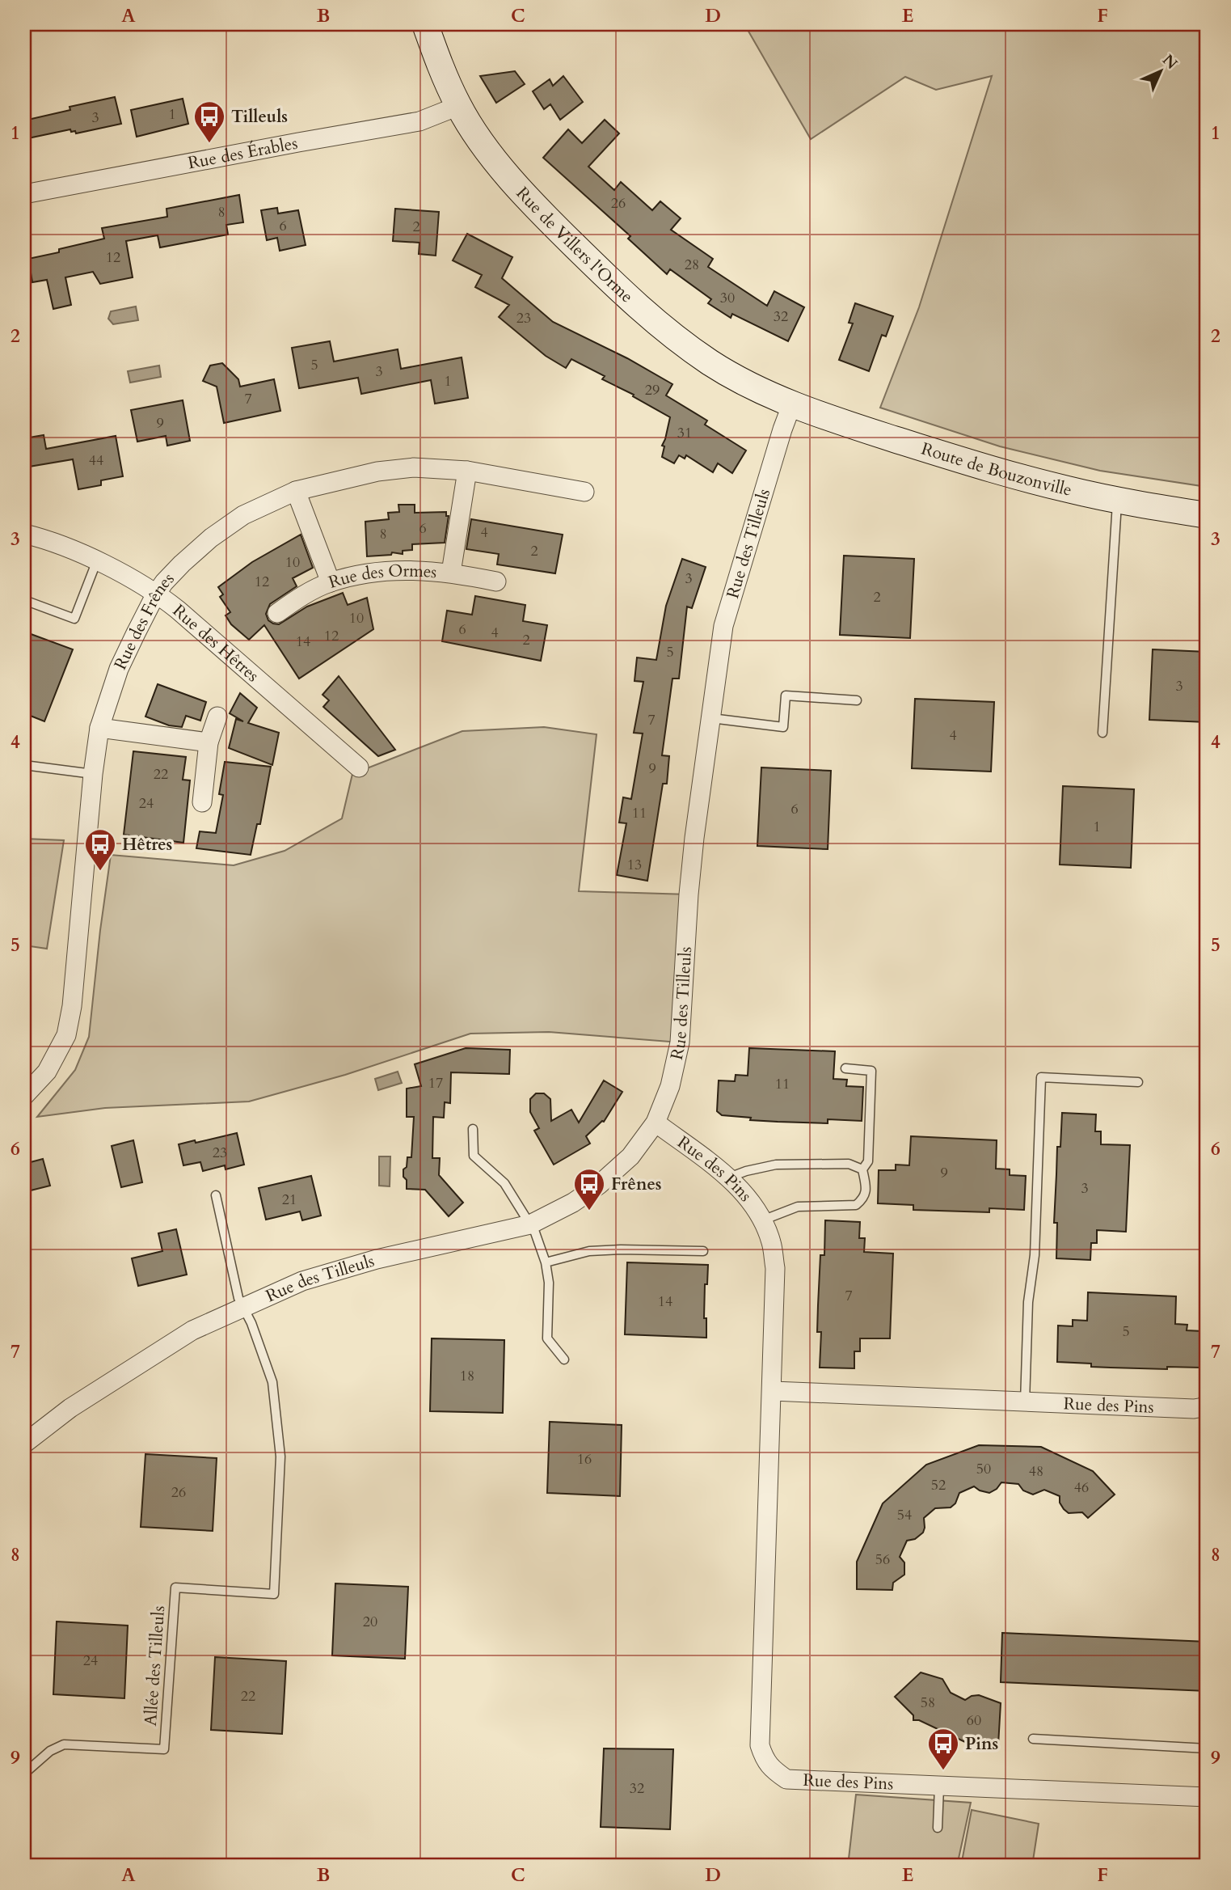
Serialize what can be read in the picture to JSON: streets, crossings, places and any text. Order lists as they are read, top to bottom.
{
  "streets": {
    "main road": ["Rue de Villers l'Orme", "Route de Bouzonville"],
    "street": [
      "Rue des Érables",
      "Rue des Tilleuls",
      "Rue des Ormes",
      "Rue des Frênes",
      "Rue des Hêtres",
      "Rue des Pins"
    ],
    "lane": ["Allée des Tilleuls"]
  },
  "crossings": [
    ["Rue des Érables", "Rue de Villers l'Orme"],
    ["Rue de Villers l'Orme", "Route de Bouzonville"],
    ["Rue de Villers l'Orme", "Rue des Tilleuls"],
    ["Route de Bouzonville", "Rue des Tilleuls"],
    ["Rue des Tilleuls", "Rue des Pins"],
    ["Rue des Tilleuls", "Allée des Tilleuls"],
    ["Rue des Frênes", "Rue des Hêtres"]
  ],
  "places": {
    "bus stop": [
      "Tilleuls",
      "Hêtres",
      "Frênes",
      "Pins"
    ]
  },
  "house_numbers": [
    "1",
    "3",
    "26",
    "8",
    "6",
    "2",
    "12",
    "28",
    "30",
    "32",
    "23",
    "5",
    "3",
    "1",
    "29",
    "7",
    "9",
    "31",
    "44",
    "6",
    "4",
    "8",
    "2",
    "10",
    "3",
    "12",
    "2",
    "10",
    "6",
    "4",
    "12",
    "2",
    "14",
    "5",
    "3",
    "7",
    "4",
    "9",
    "22",
    "24",
    "6",
    "11",
    "1",
    "13",
    "17",
    "11",
    "23",
    "9",
    "3",
    "21",
    "7",
    "14",
    "5",
    "18",
    "16",
    "50",
    "48",
    "52",
    "46",
    "26",
    "54",
    "56",
    "20",
    "24",
    "22",
    "58",
    "60",
    "32"
  ],
  "north": "top right",
  "grid": {
    "columns": [
      "A",
      "B",
      "C",
      "D",
      "E",
      "F"
    ],
    "rows": [
      "1",
      "2",
      "3",
      "4",
      "5",
      "6",
      "7",
      "8",
      "9"
    ]
  }
}
